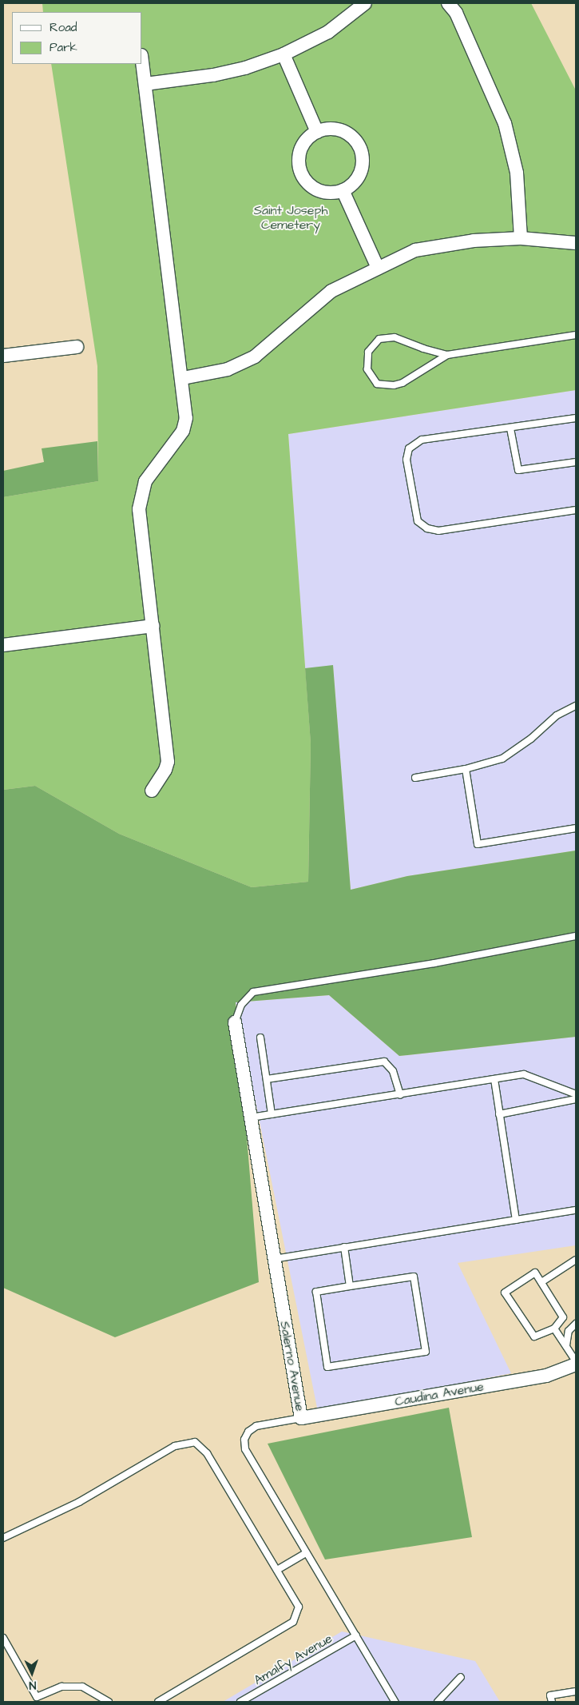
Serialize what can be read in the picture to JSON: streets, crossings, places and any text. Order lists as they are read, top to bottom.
{
  "streets": {
    "street": ["Salerno Avenue", "Caudina Avenue"],
    "lane": ["Amalfy Avenue"]
  },
  "crossings": [
    ["Salerno Avenue", "Caudina Avenue"],
    ["Salerno Avenue", "Amalfy Avenue"]
  ],
  "parks": ["Saint Joseph Cemetery"],
  "legend": ["Road", "Park"],
  "north": "bottom"
}
